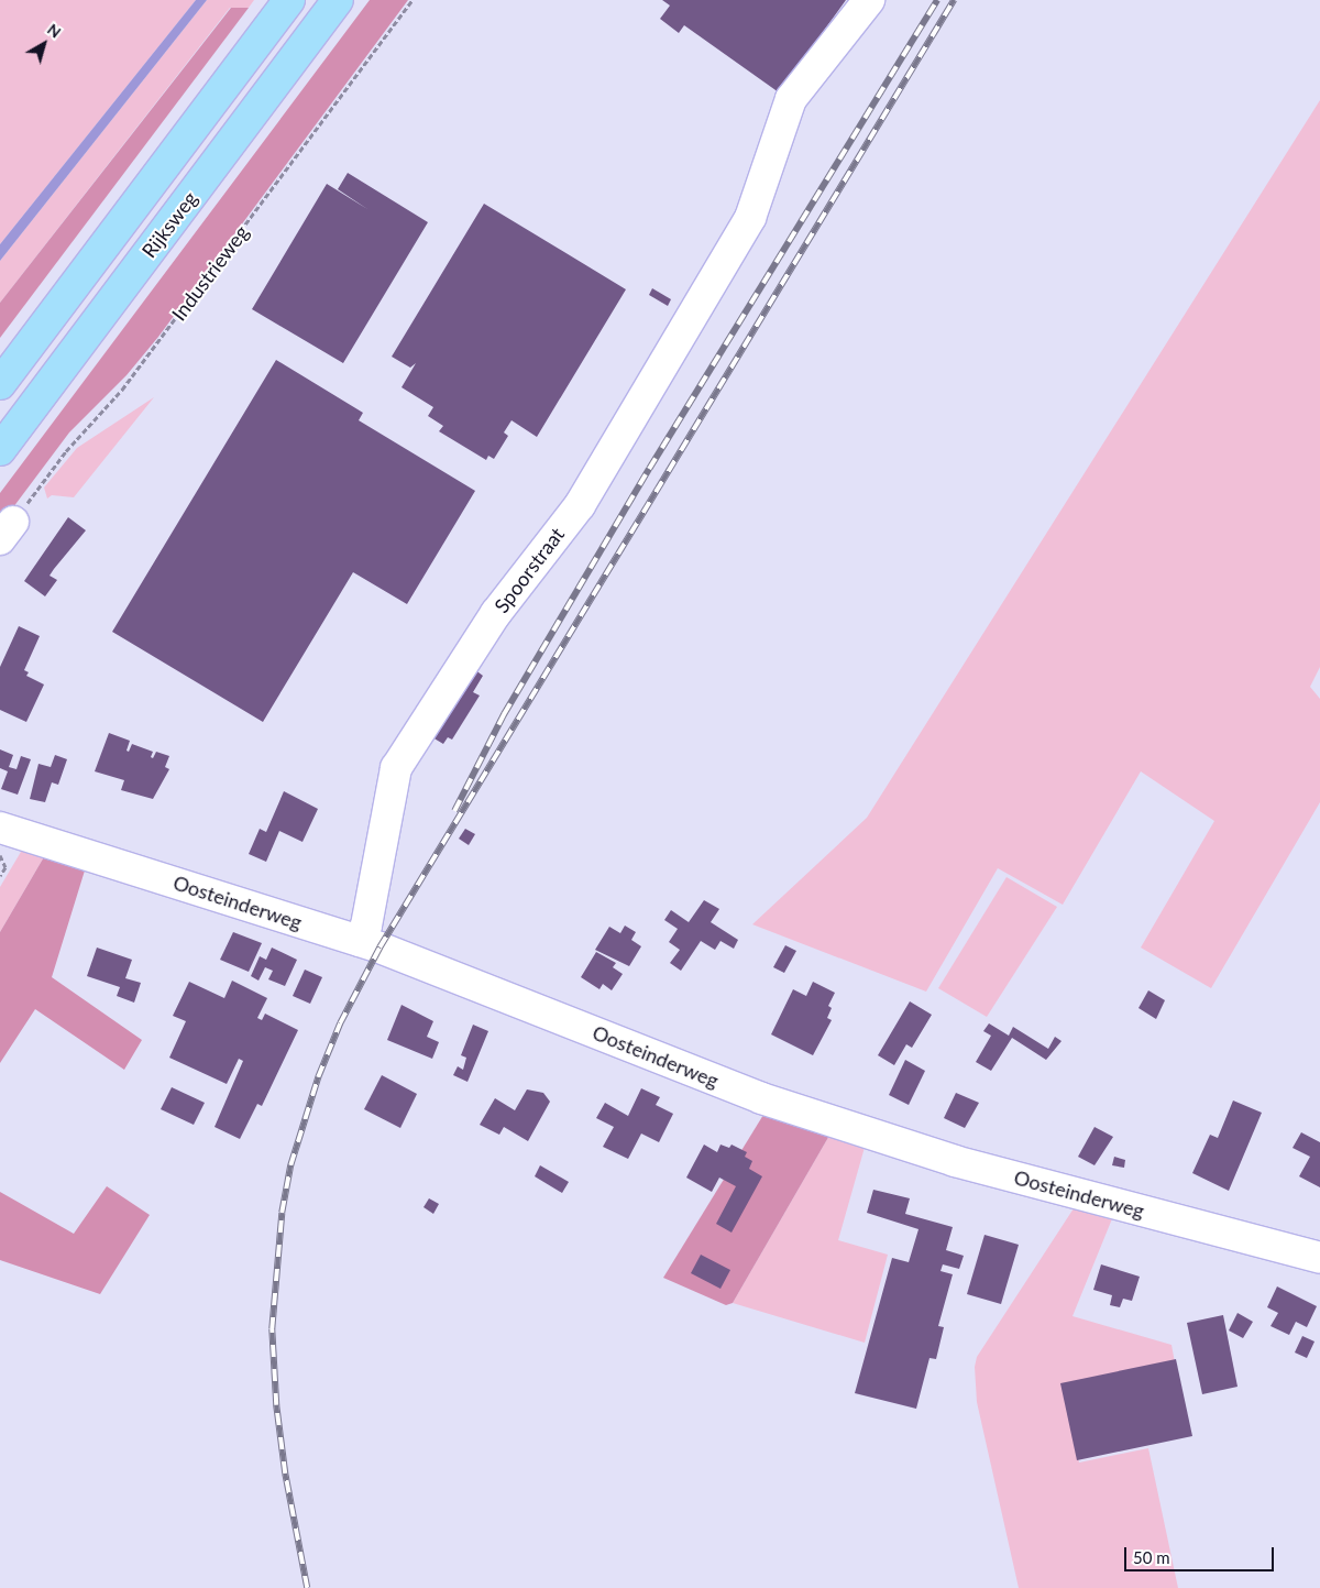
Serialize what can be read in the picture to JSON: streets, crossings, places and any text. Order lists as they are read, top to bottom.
{
  "streets": {
    "highway": ["Rijksweg"],
    "street": ["Spoorstraat", "Oosteinderweg"],
    "path": ["Industrieweg"]
  },
  "crossings": [
    ["Spoorstraat", "Oosteinderweg"]
  ],
  "scale_bar": "50 m",
  "north": "top right"
}
